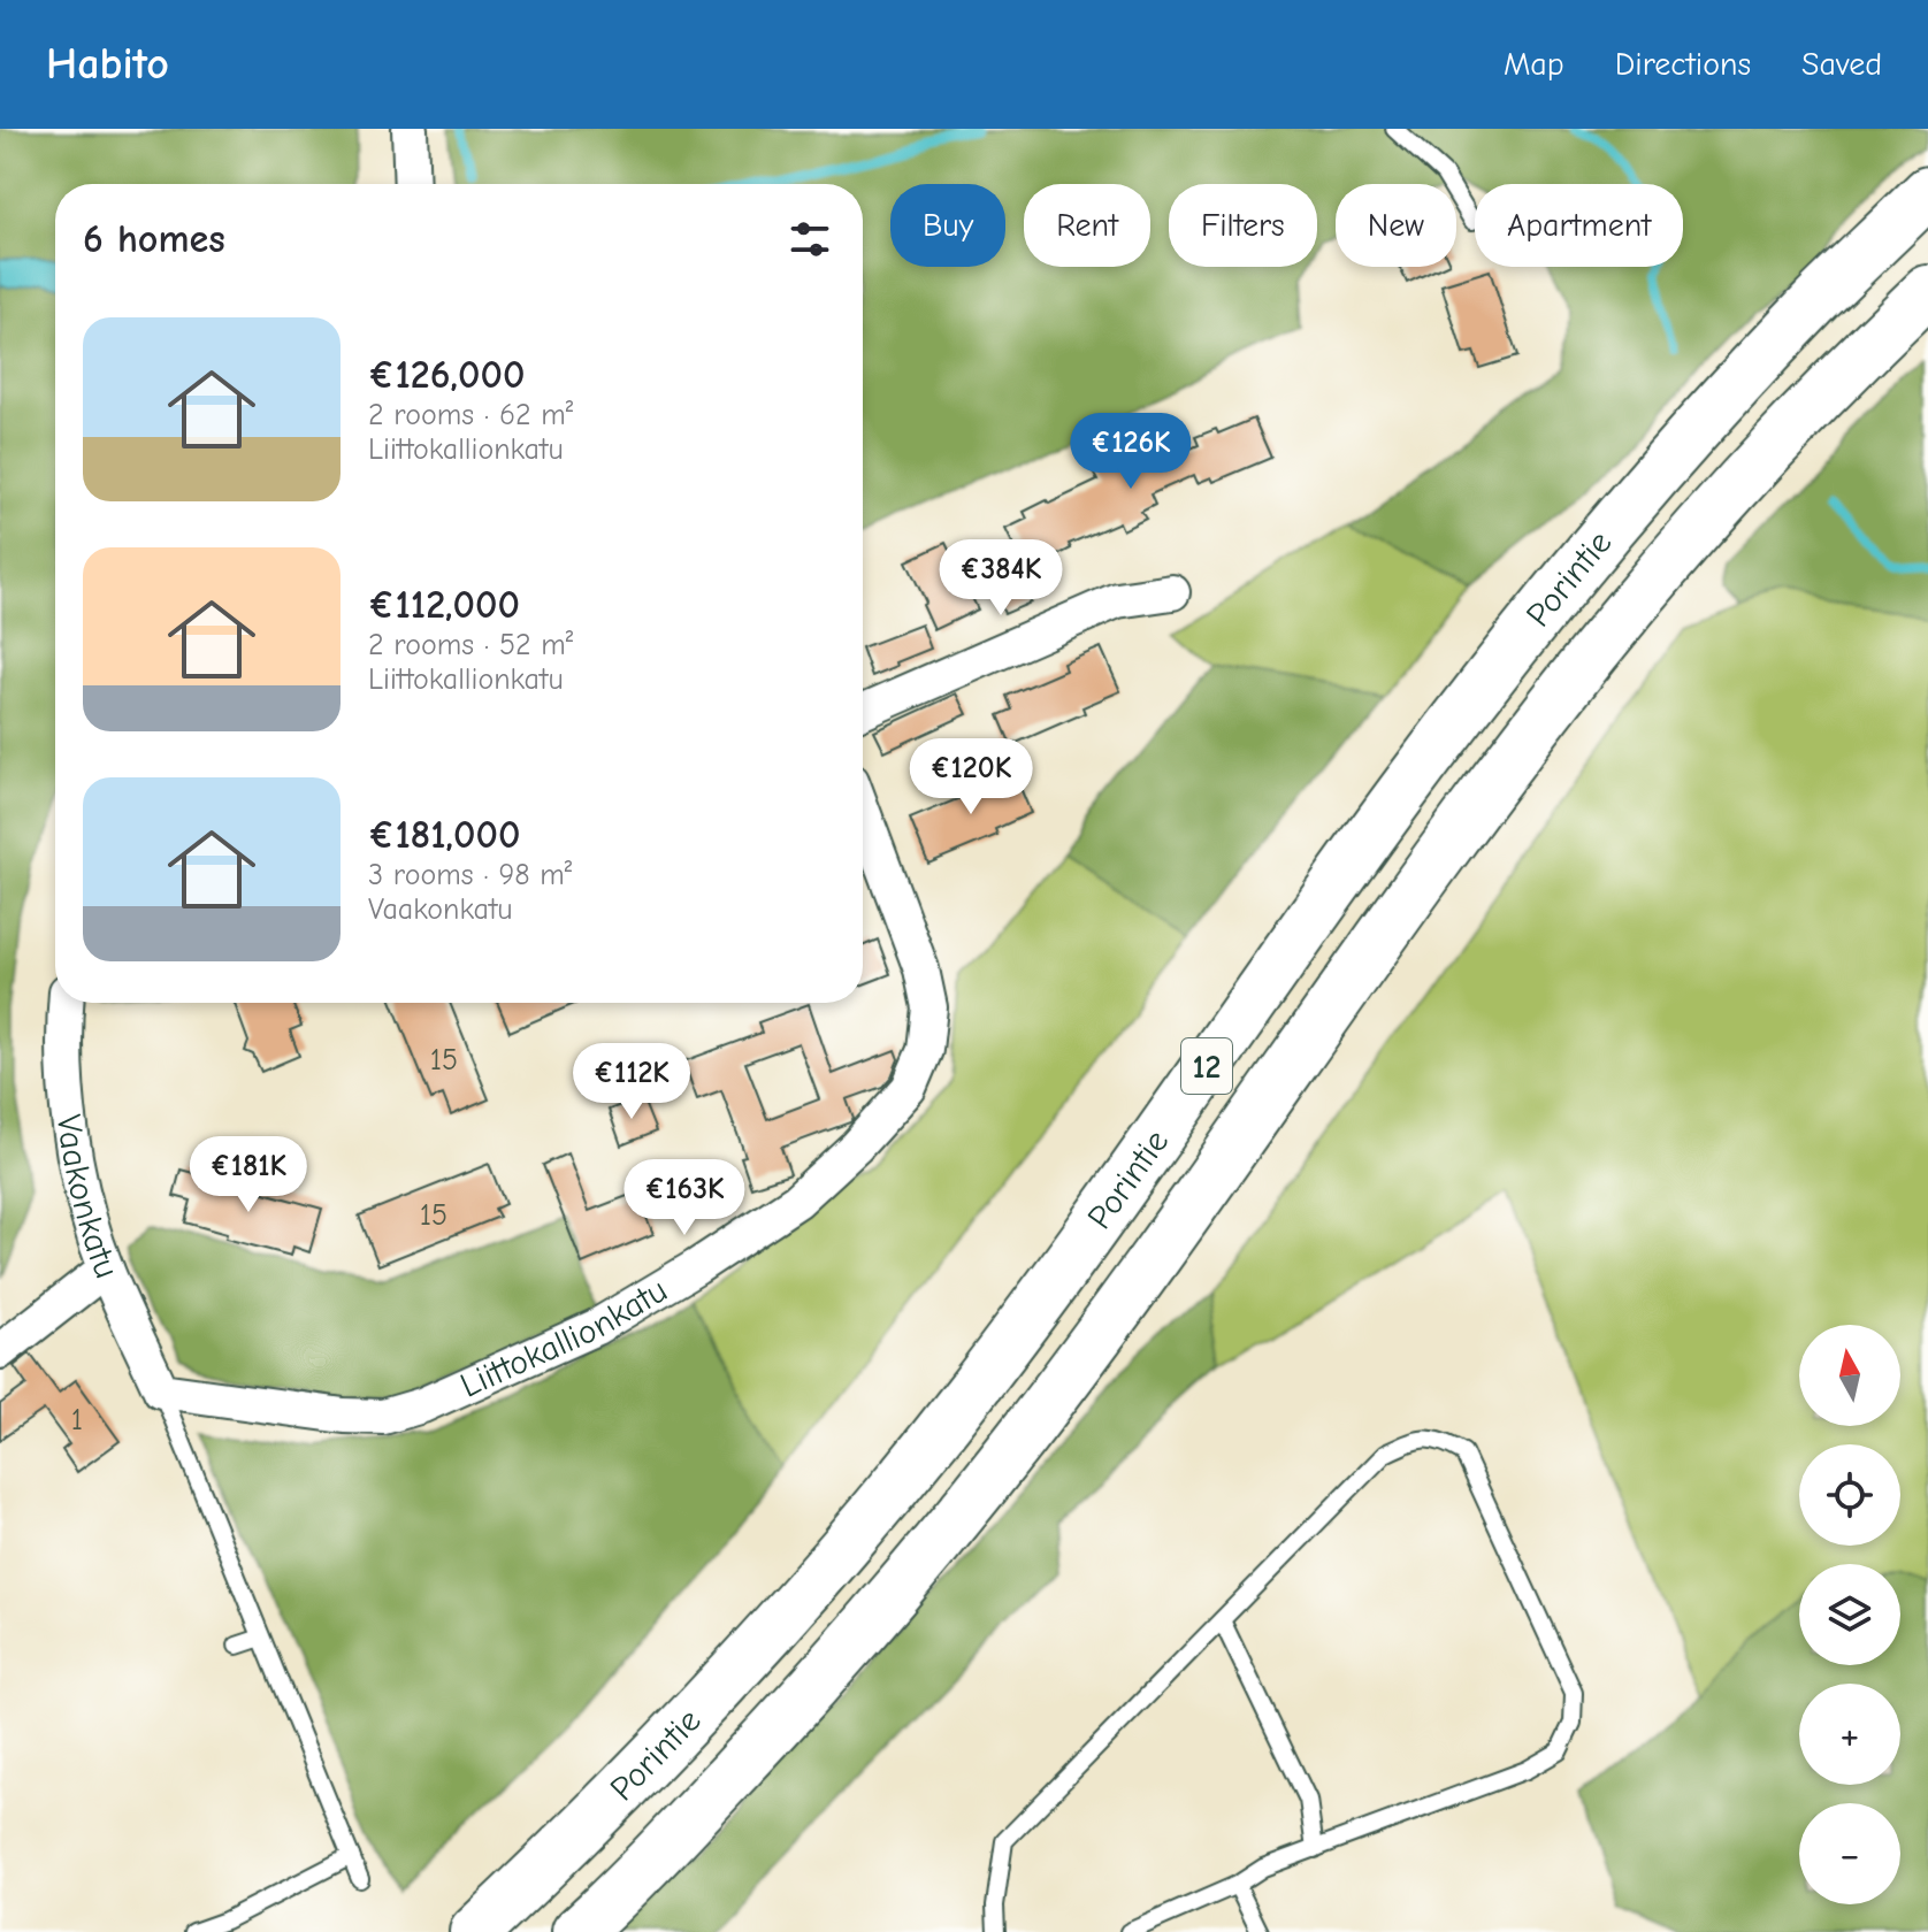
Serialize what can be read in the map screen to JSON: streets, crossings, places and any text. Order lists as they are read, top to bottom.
{
  "streets": {
    "highway": ["Porintie", "12"],
    "street": ["Vaakonkatu", "Liittokallionkatu"]
  },
  "crossings": [
    ["Vaakonkatu", "Liittokallionkatu"]
  ],
  "house_numbers": ["15", "15", "1"],
  "north": "top",
  "page": {
    "header": "Habito",
    "nav": ["Map", "Directions", "Saved"],
    "chip": [
      "Buy",
      "Rent",
      "Filters",
      "New",
      "Apartment"
    ],
    "heading": "6 homes",
    "list": [
      {
        "name": "€126,000",
        "note": "2 rooms · 62 m² · Liittokallionkatu"
      },
      {
        "name": "€112,000",
        "note": "2 rooms · 52 m² · Liittokallionkatu"
      },
      {
        "name": "€181,000",
        "note": "3 rooms · 98 m² · Vaakonkatu"
      }
    ],
    "price": [
      "€126K",
      "€384K",
      "€120K",
      "€112K",
      "€181K",
      "€163K"
    ],
    "map_buttons": ["+", "−"]
  }
}
